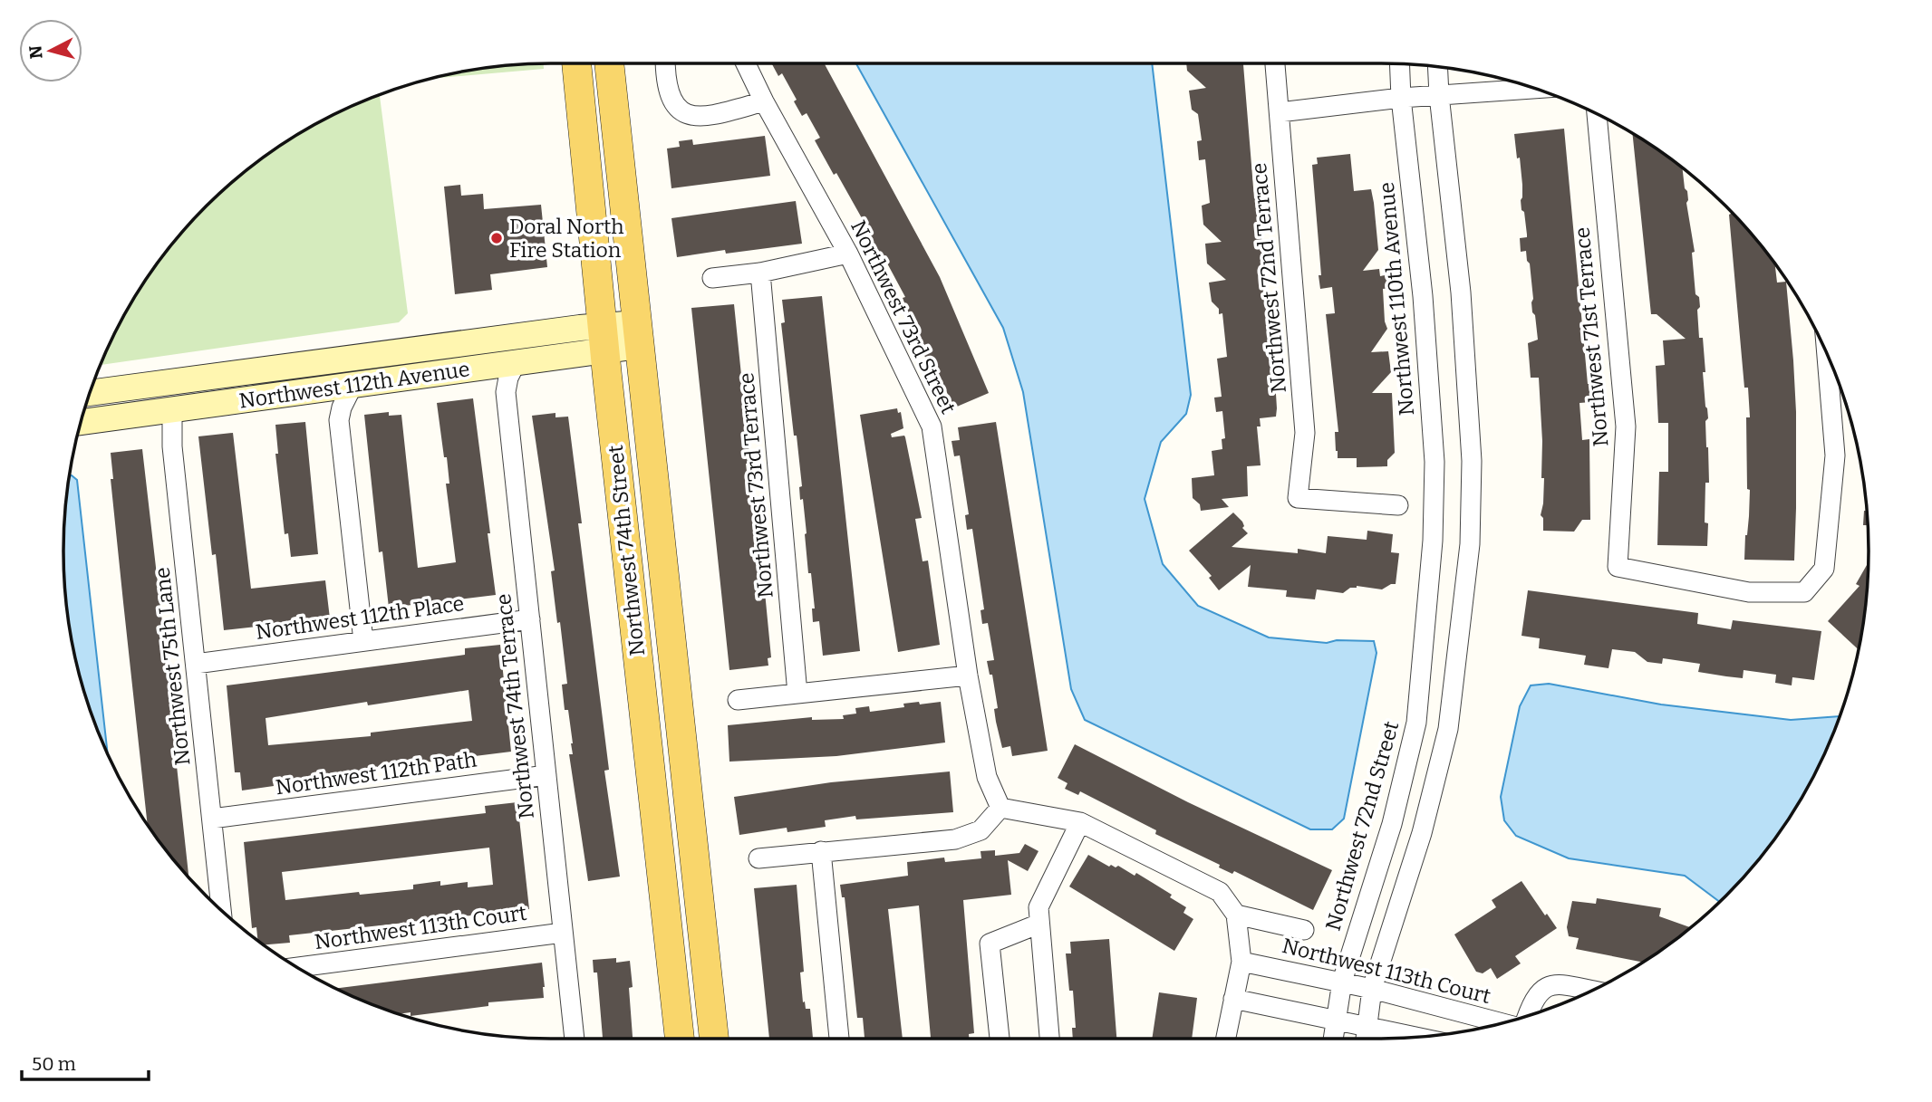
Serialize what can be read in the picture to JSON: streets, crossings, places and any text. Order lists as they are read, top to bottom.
{
  "streets": {
    "main road": ["Northwest 74th Street"],
    "street": [
      "Northwest 72nd Terrace",
      "Northwest 110th Avenue",
      "Northwest 73rd Street",
      "Northwest 71st Terrace",
      "Northwest 112th Avenue",
      "Northwest 73rd Terrace",
      "Northwest 112th Place",
      "Northwest 75th Lane",
      "Northwest 74th Terrace",
      "Northwest 112th Path",
      "Northwest 72nd Street",
      "Northwest 113th Court"
    ]
  },
  "crossings": [
    ["Northwest 110th Avenue", "Northwest 72nd Street"],
    ["Northwest 112th Avenue", "Northwest 74th Street"],
    ["Northwest 112th Avenue", "Northwest 75th Lane"],
    ["Northwest 112th Avenue", "Northwest 74th Terrace"],
    ["Northwest 112th Place", "Northwest 75th Lane"],
    ["Northwest 112th Place", "Northwest 74th Terrace"],
    ["Northwest 75th Lane", "Northwest 112th Path"],
    ["Northwest 74th Terrace", "Northwest 112th Path"],
    ["Northwest 74th Terrace", "Northwest 113th Court"],
    ["Northwest 72nd Street", "Northwest 113th Court"]
  ],
  "places": ["Doral North Fire Station"],
  "scale_bar": "50 m",
  "north": "left"
}
